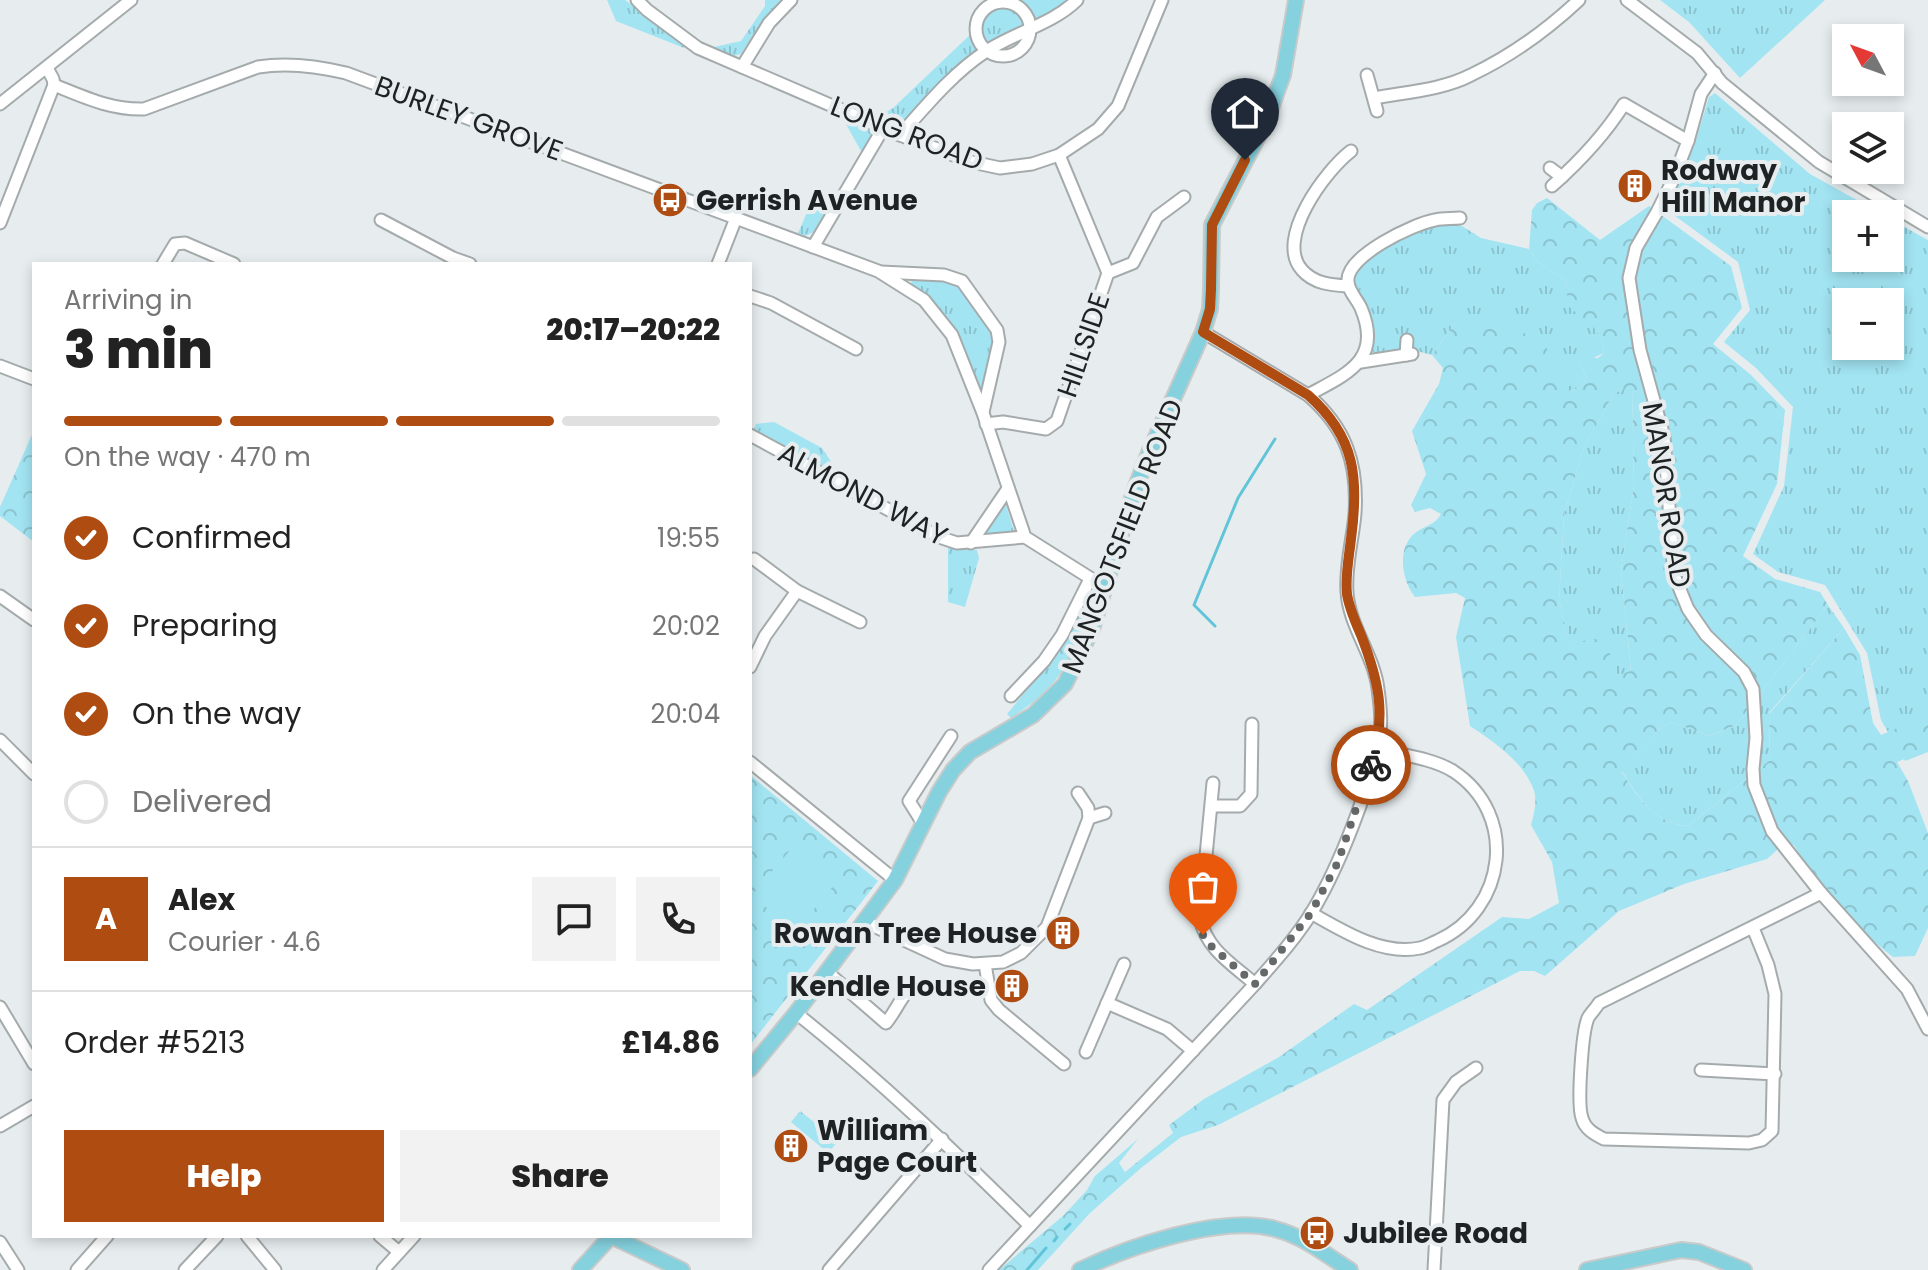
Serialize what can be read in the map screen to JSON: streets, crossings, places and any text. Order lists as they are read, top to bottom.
{
  "streets": {
    "main road": ["MANGOTSFIELD ROAD"],
    "street": [
      "BURLEY GROVE",
      "LONG ROAD",
      "HILLSIDE",
      "ALMOND WAY",
      "MANOR ROAD"
    ]
  },
  "crossings": [
    ["BURLEY GROVE", "HILLSIDE"],
    ["BURLEY GROVE", "ALMOND WAY"],
    ["LONG ROAD", "HILLSIDE"]
  ],
  "places": {
    "building": [
      "Rodway Hill Manor",
      "Rowan Tree House",
      "Kendle House",
      "William Page Court"
    ],
    "bus stop": ["Gerrish Avenue", "Jubilee Road"]
  },
  "north": "top left",
  "page": {
    "map_buttons": ["+", "−"],
    "heading": ["3 min", "Arriving in", "20:17–20:22"],
    "panel": [
      "Alex",
      "Courier · 4.6",
      "Order #5213",
      "£14.86"
    ],
    "bar": "On the way · 470 m",
    "list": [
      ["Confirmed", "19:55"],
      ["Preparing", "20:02"],
      ["On the way", "20:04"],
      "Delivered"
    ],
    "round": "A",
    "buttons": ["Help", "Share"]
  }
}
